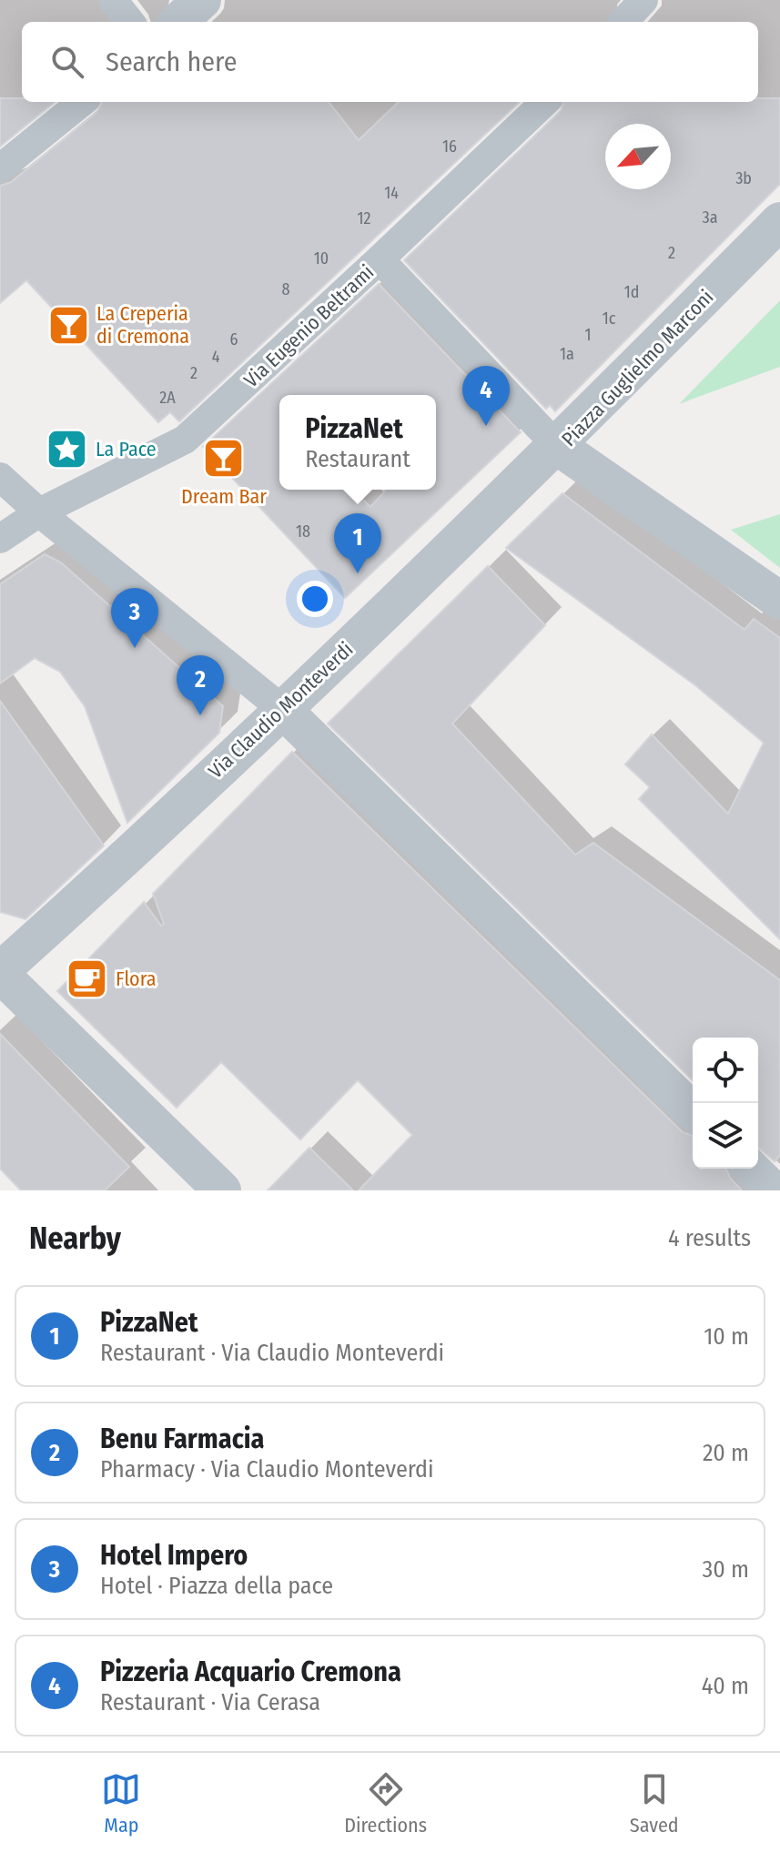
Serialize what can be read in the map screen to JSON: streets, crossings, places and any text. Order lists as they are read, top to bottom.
{
  "streets": {
    "street": ["Via Eugenio Beltrami", "Piazza Guglielmo Marconi", "Via Claudio Monteverdi"]
  },
  "crossings": [
    ["Piazza Guglielmo Marconi", "Via Claudio Monteverdi"]
  ],
  "places": {
    "bar": ["La Creperia di Cremona", "Dream Bar"],
    "place": ["La Pace"],
    "cafe": ["Flora"]
  },
  "house_numbers": [
    "16",
    "3b",
    "14",
    "3a",
    "12",
    "2",
    "10",
    "8",
    "1d",
    "1c",
    "1",
    "6",
    "1a",
    "4",
    "2",
    "2A",
    "18"
  ],
  "north": "bottom left",
  "page": {
    "search": "Search here",
    "pins": [
      "4",
      "1",
      "3",
      "2"
    ],
    "popup": ["PizzaNet", "Restaurant"],
    "heading": ["Nearby", "4 results"],
    "list": [
      {
        "mark": "1",
        "name": "PizzaNet",
        "note": "Restaurant · Via Claudio Monteverdi",
        "value": "10 m"
      },
      {
        "mark": "2",
        "name": "Benu Farmacia",
        "note": "Pharmacy · Via Claudio Monteverdi",
        "value": "20 m"
      },
      {
        "mark": "3",
        "name": "Hotel Impero",
        "note": "Hotel · Piazza della pace",
        "value": "30 m"
      },
      {
        "mark": "4",
        "name": "Pizzeria Acquario Cremona",
        "note": "Restaurant · Via Cerasa",
        "value": "40 m"
      }
    ],
    "nav": ["Map", "Directions", "Saved"]
  }
}
